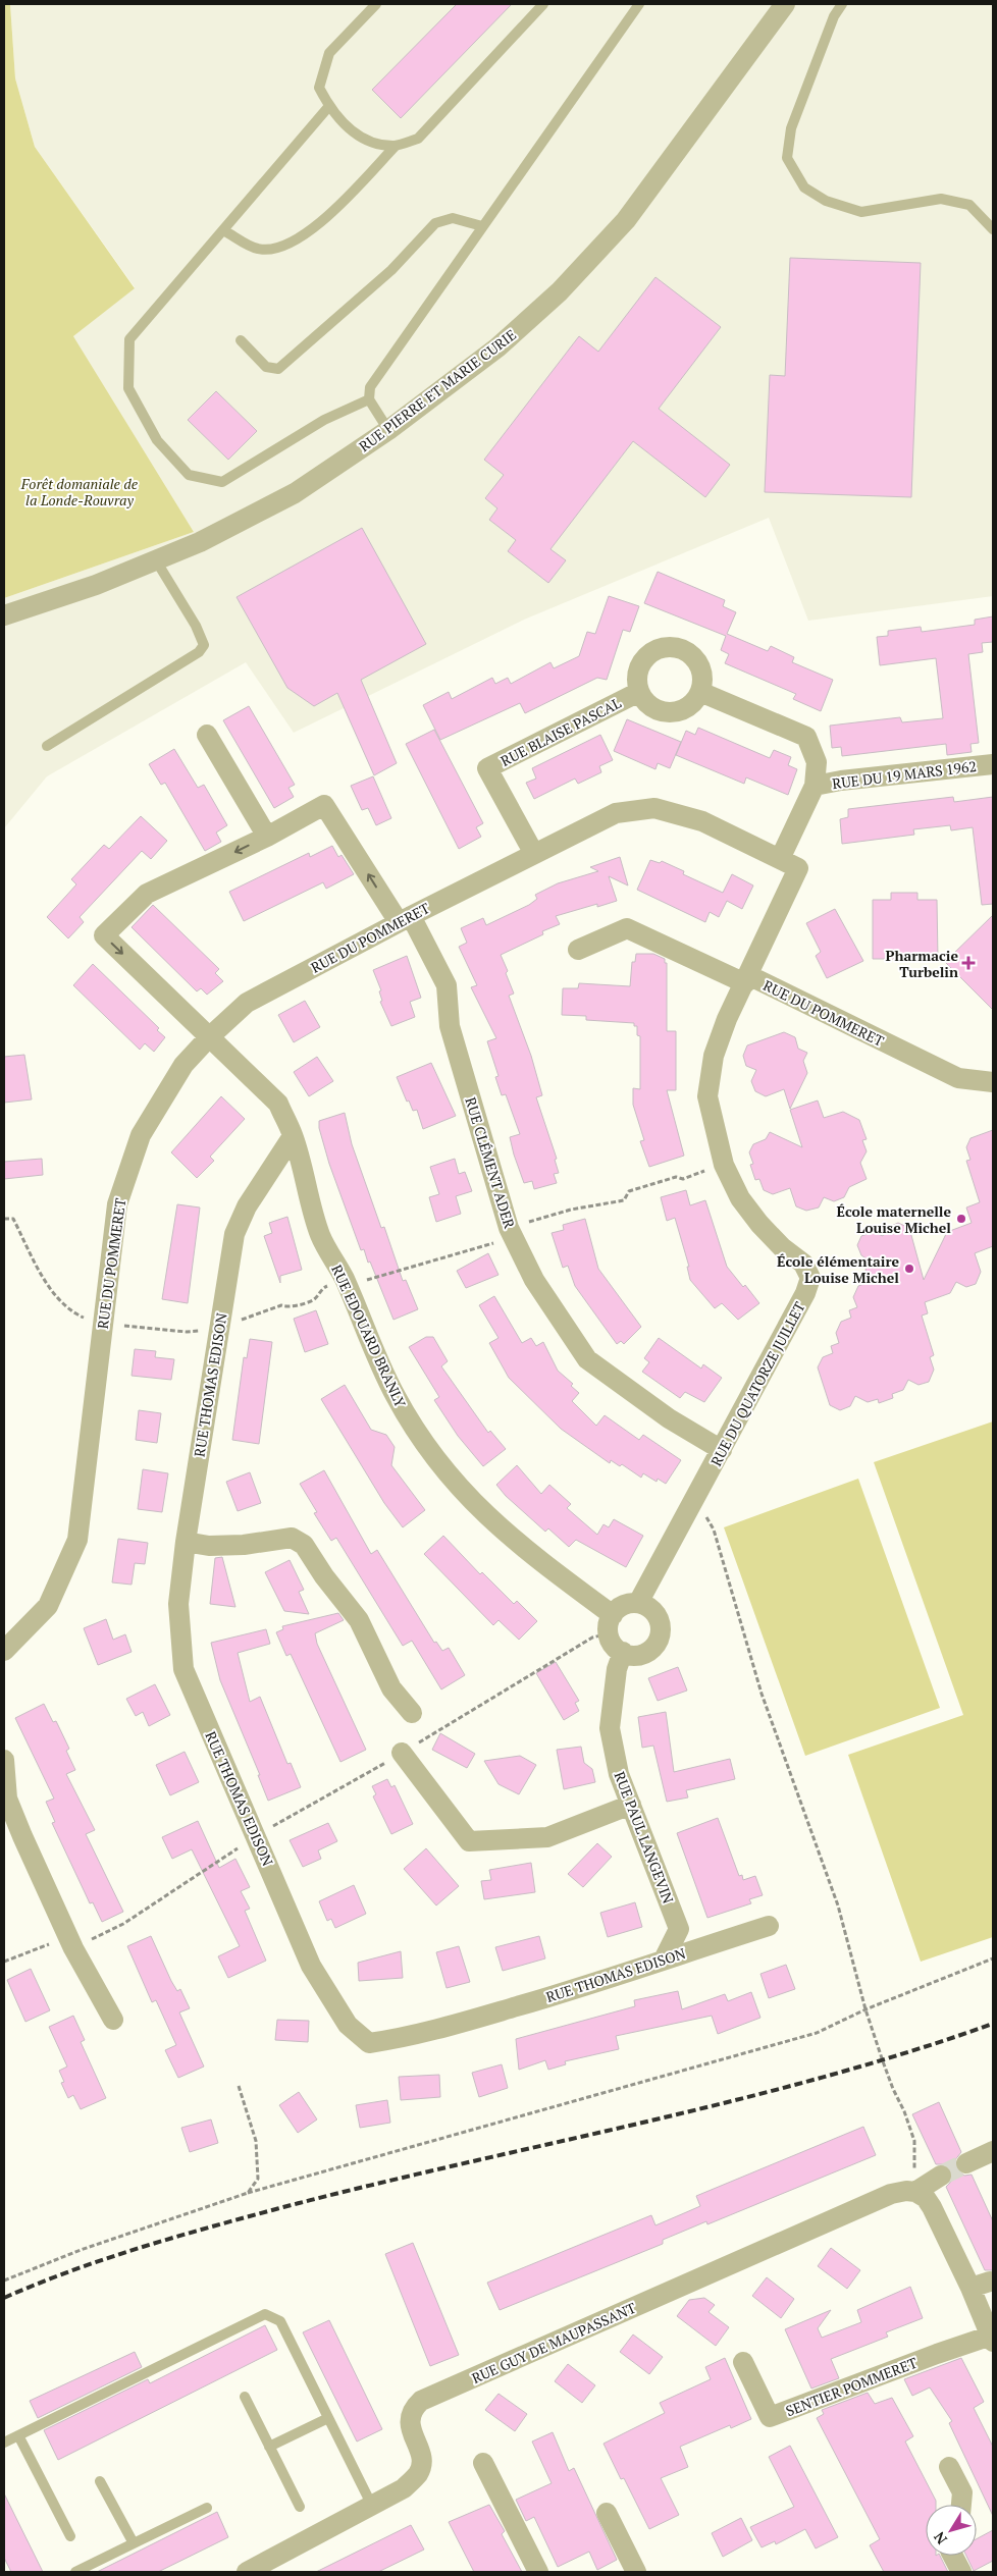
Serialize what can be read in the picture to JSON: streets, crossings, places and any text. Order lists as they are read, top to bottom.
{
  "streets": {
    "street": [
      "RUE PIERRE ET MARIE CURIE",
      "RUE BLAISE PASCAL",
      "RUE DU 19 MARS 1962",
      "RUE DU POMMERET",
      "RUE CLÉMENT ADER",
      "RUE EDOUARD BRANLY",
      "RUE DU QUATORZE JUILLET",
      "RUE THOMAS EDISON",
      "RUE PAUL LANGEVIN",
      "RUE GUY DE MAUPASSANT",
      "SENTIER POMMERET"
    ]
  },
  "crossings": [
    ["RUE BLAISE PASCAL", "RUE DU POMMERET"],
    ["RUE DU POMMERET", "RUE CLÉMENT ADER"],
    ["RUE DU POMMERET", "RUE EDOUARD BRANLY"],
    ["RUE DU POMMERET", "RUE DU QUATORZE JUILLET"],
    ["RUE CLÉMENT ADER", "RUE EDOUARD BRANLY"],
    ["RUE CLÉMENT ADER", "RUE DU QUATORZE JUILLET"],
    ["RUE EDOUARD BRANLY", "RUE DU QUATORZE JUILLET"],
    ["RUE EDOUARD BRANLY", "RUE THOMAS EDISON"],
    ["RUE EDOUARD BRANLY", "RUE PAUL LANGEVIN"],
    ["RUE DU QUATORZE JUILLET", "RUE PAUL LANGEVIN"],
    ["RUE THOMAS EDISON", "RUE PAUL LANGEVIN"],
    ["RUE GUY DE MAUPASSANT", "SENTIER POMMERET"]
  ],
  "parks": ["Forêt domaniale de la Londe-Rouvray"],
  "places": {
    "health": ["Pharmacie Turbelin"],
    "other": ["École maternelle Louise Michel", "École élémentaire Louise Michel"]
  },
  "north": "bottom left"
}
